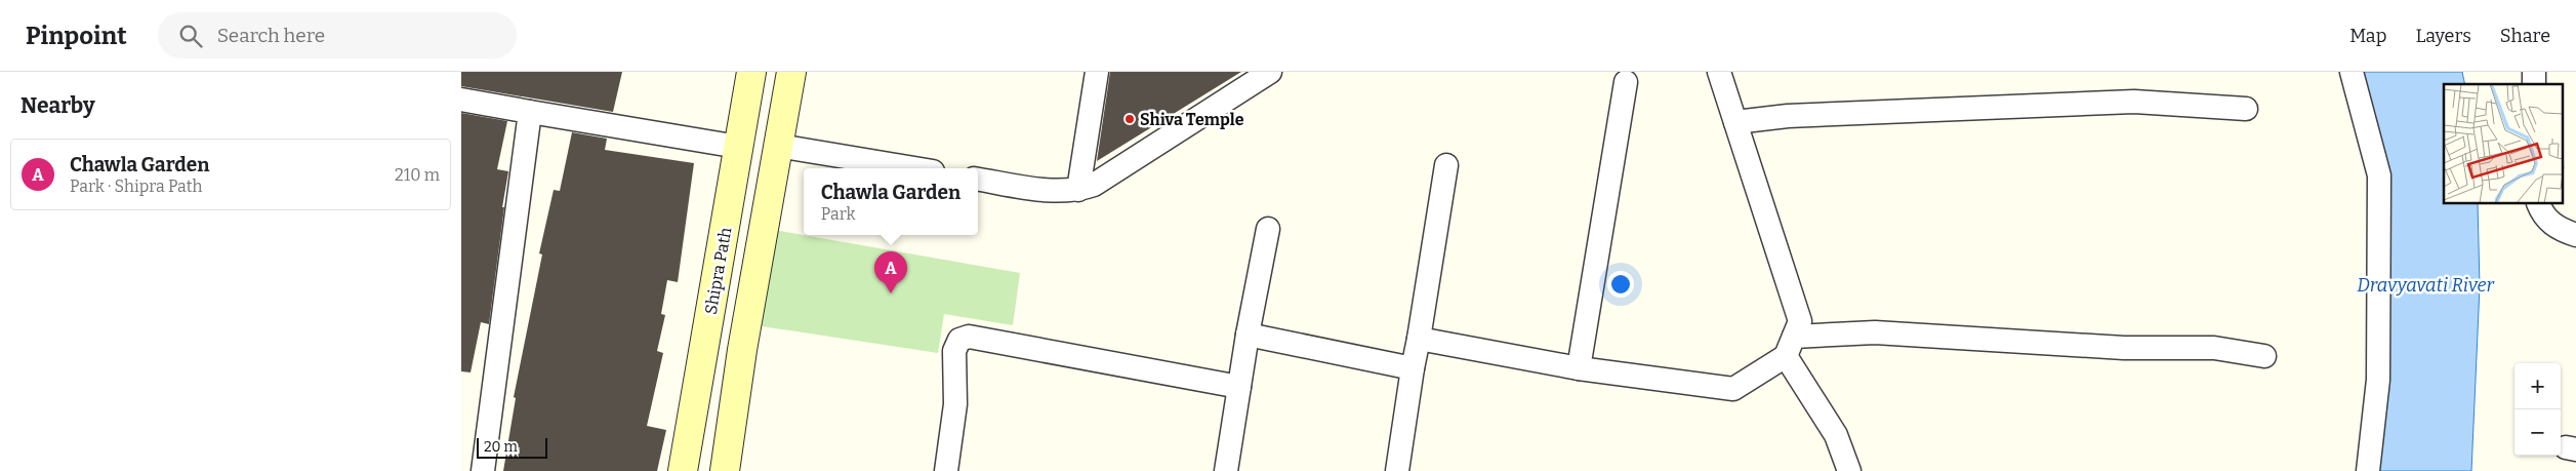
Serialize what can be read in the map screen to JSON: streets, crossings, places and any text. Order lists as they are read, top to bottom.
{
  "streets": {
    "street": ["Shipra Path"]
  },
  "water": ["Dravyavati River"],
  "places": ["Shiva Temple"],
  "scale_bar": "20 m",
  "page": {
    "header": "Pinpoint",
    "search": "Search here",
    "nav": ["Map", "Layers", "Share"],
    "heading": "Nearby",
    "list": [
      {
        "mark": "A",
        "name": "Chawla Garden",
        "note": "Park · Shipra Path",
        "value": "210 m"
      }
    ],
    "popup": ["Chawla Garden", "Park"],
    "pins": "A",
    "map_buttons": ["+", "−"],
    "scale": "20 m"
  }
}
